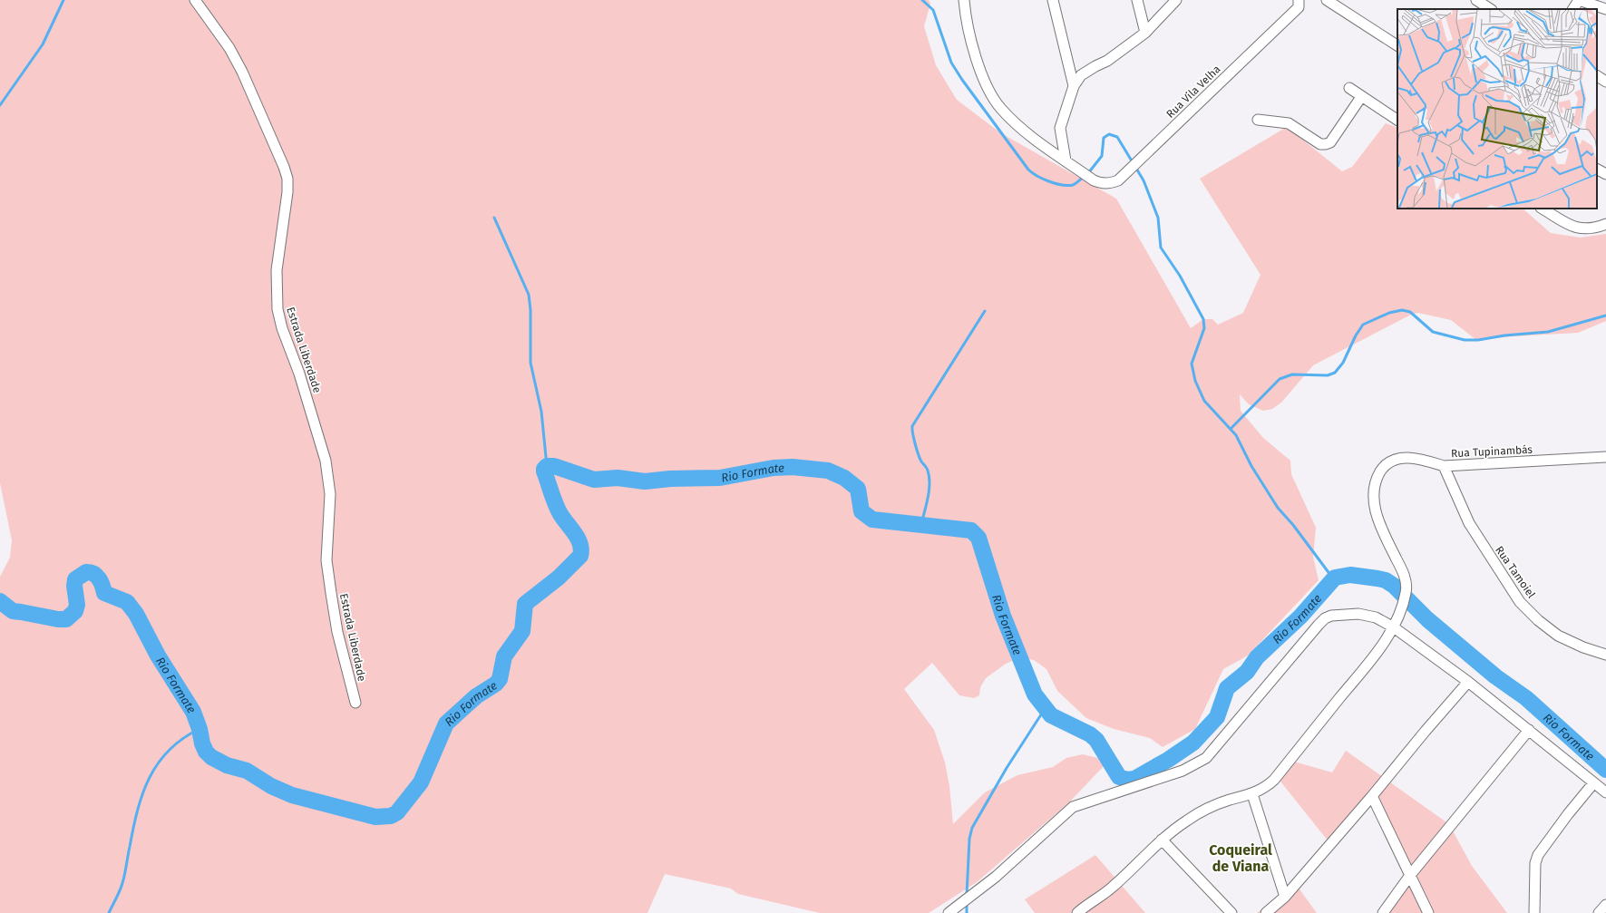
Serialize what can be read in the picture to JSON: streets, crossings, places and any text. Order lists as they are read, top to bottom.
{
  "streets": {
    "street": [
      "Rua Vila Velha",
      "Estrada Liberdade",
      "Rua Tupinambás",
      "Rua Tamoiel"
    ]
  },
  "crossings": [
    ["Rua Tupinambás", "Rua Tamoiel"]
  ],
  "districts": ["Coqueiral de Viana"],
  "water": ["Rio Formate"]
}
